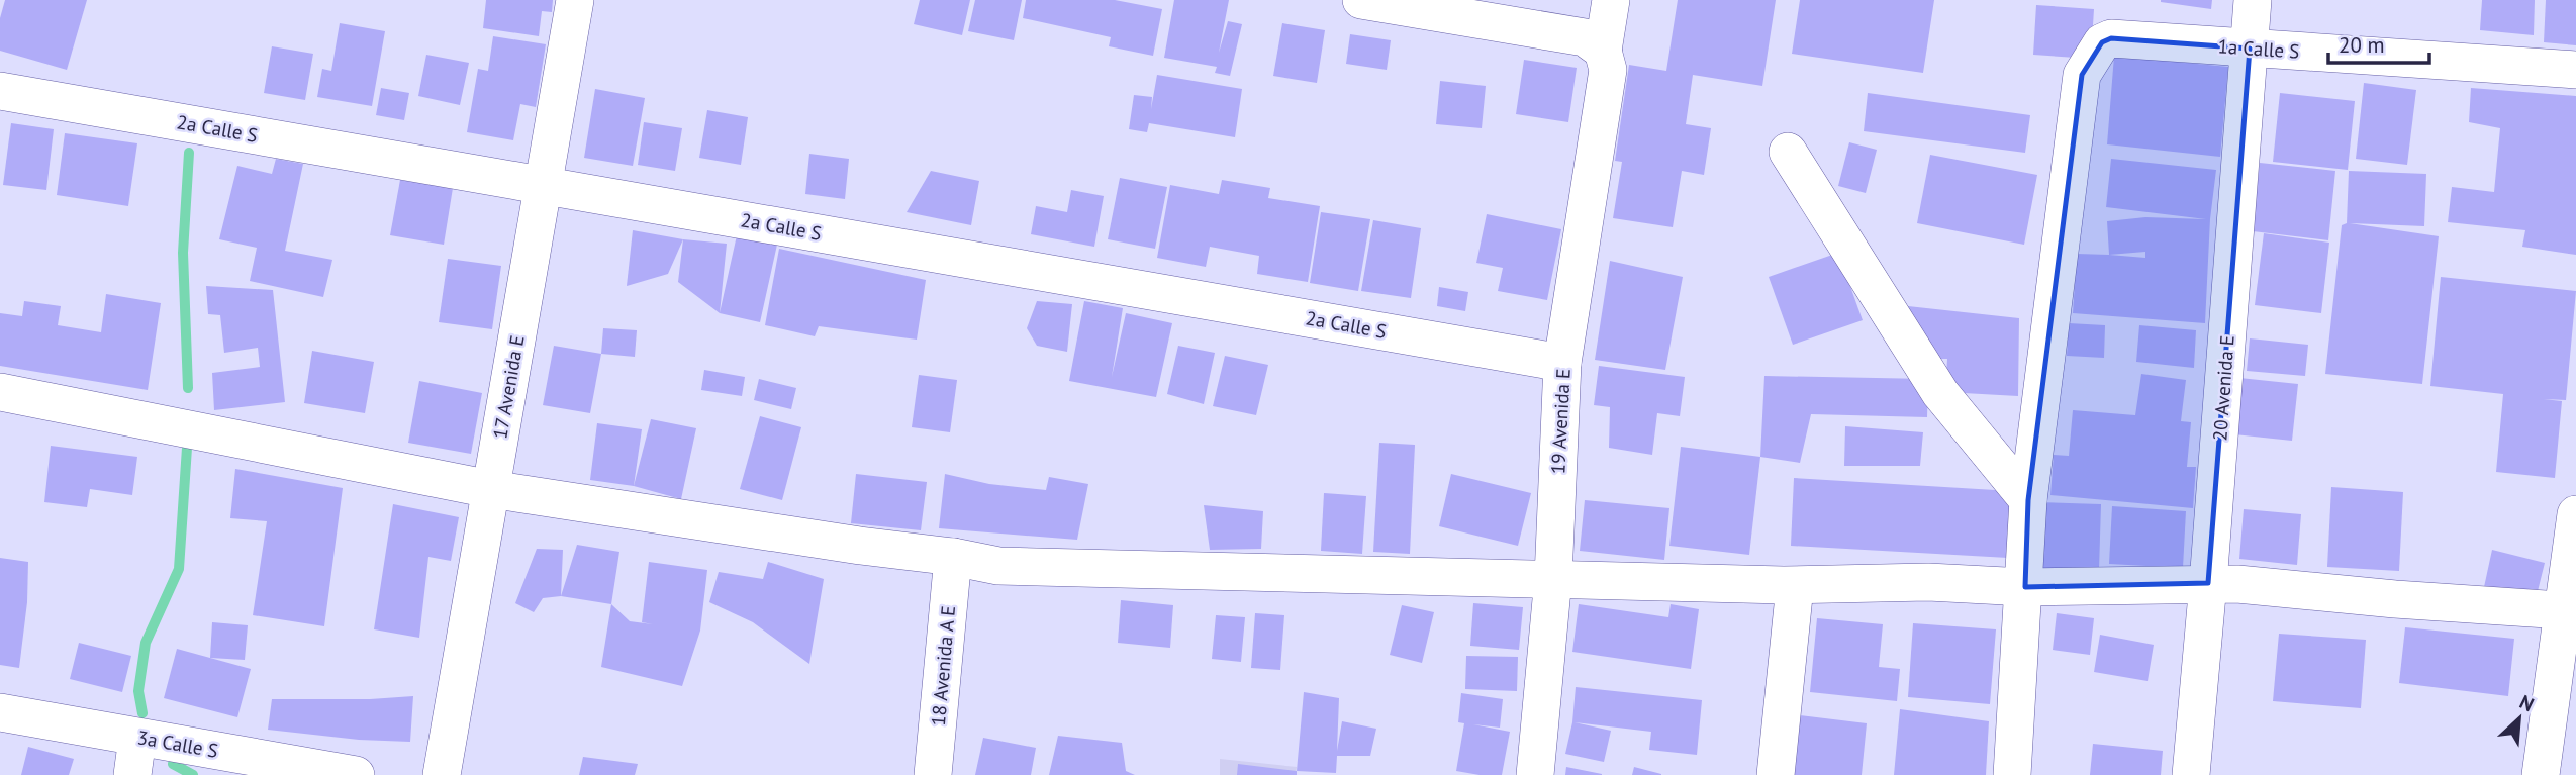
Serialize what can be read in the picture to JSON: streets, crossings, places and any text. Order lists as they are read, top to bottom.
{
  "streets": {
    "street": [
      "1a Calle S",
      "2a Calle S",
      "17 Avenida E",
      "20 Avenida E",
      "19 Avenida E",
      "18 Avenida A E",
      "3a Calle S"
    ]
  },
  "crossings": [
    ["1a Calle S", "20 Avenida E"],
    ["2a Calle S", "17 Avenida E"],
    ["2a Calle S", "19 Avenida E"]
  ],
  "scale_bar": "20 m",
  "north": "top right"
}
